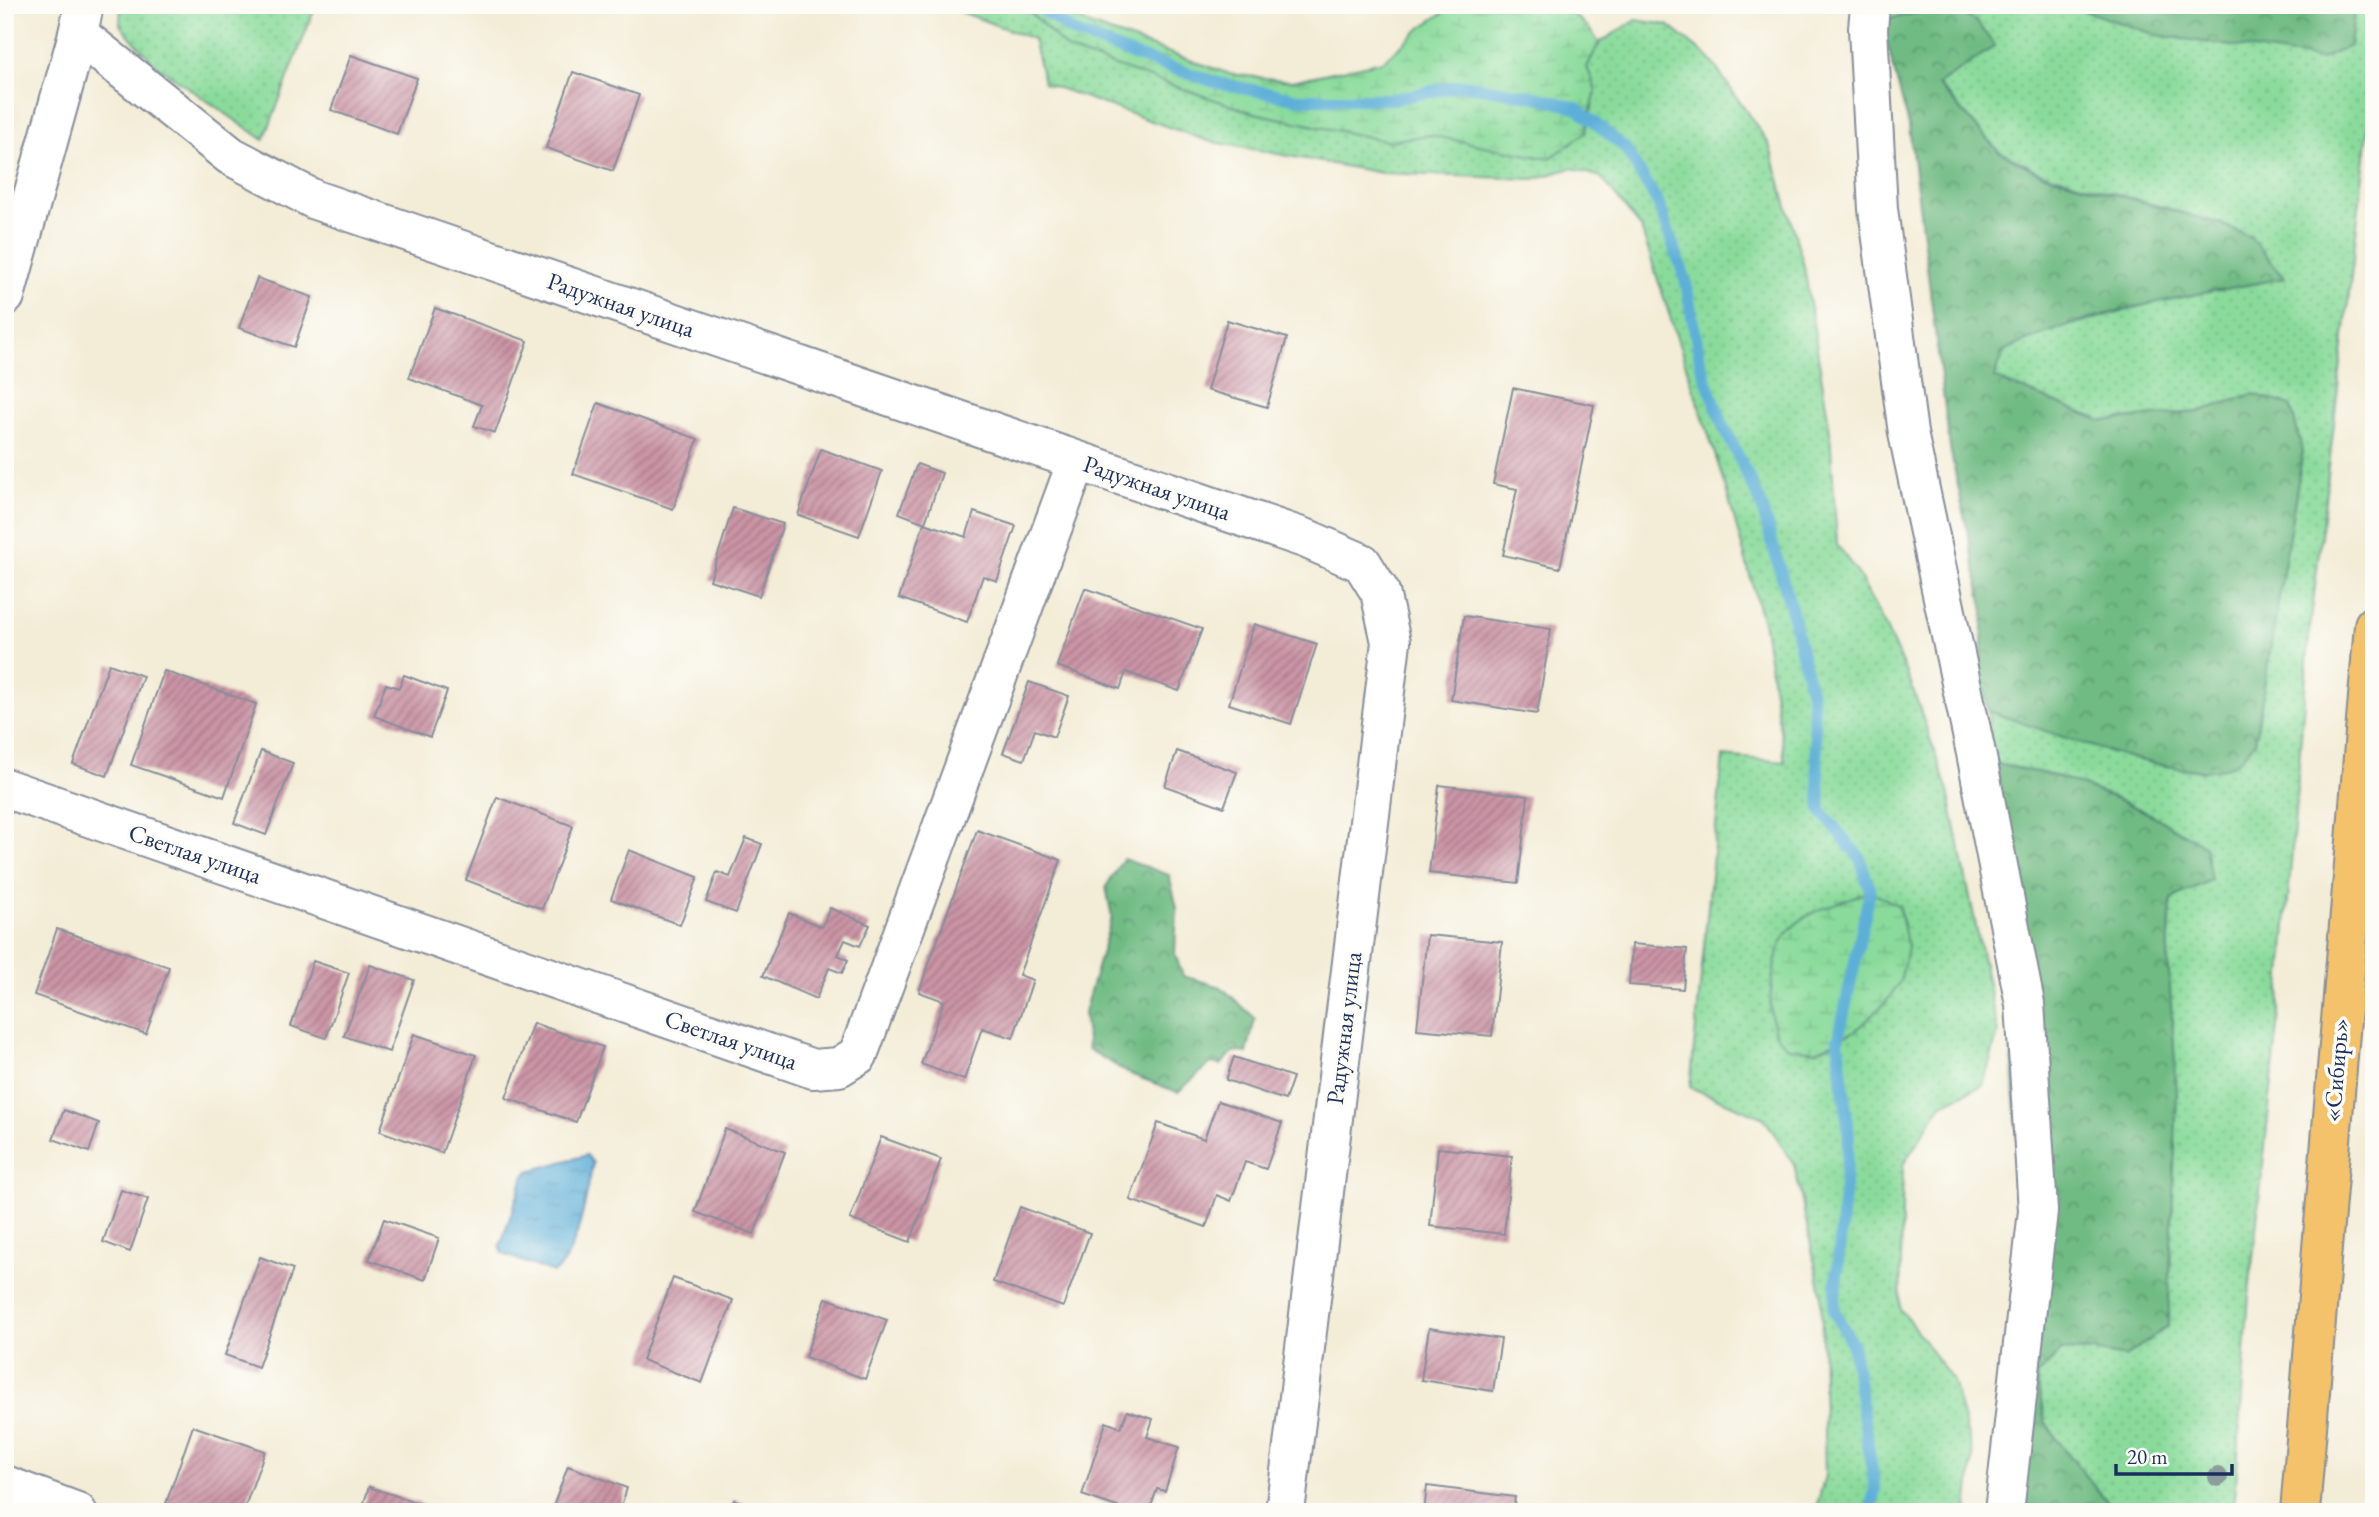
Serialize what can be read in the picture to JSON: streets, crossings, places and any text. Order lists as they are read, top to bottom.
{
  "streets": {
    "highway": ["«Сибирь»"],
    "street": ["Радужная улица", "Светлая улица"]
  },
  "crossings": [
    ["Радужная улица", "Светлая улица"]
  ],
  "scale_bar": "20 m"
}
